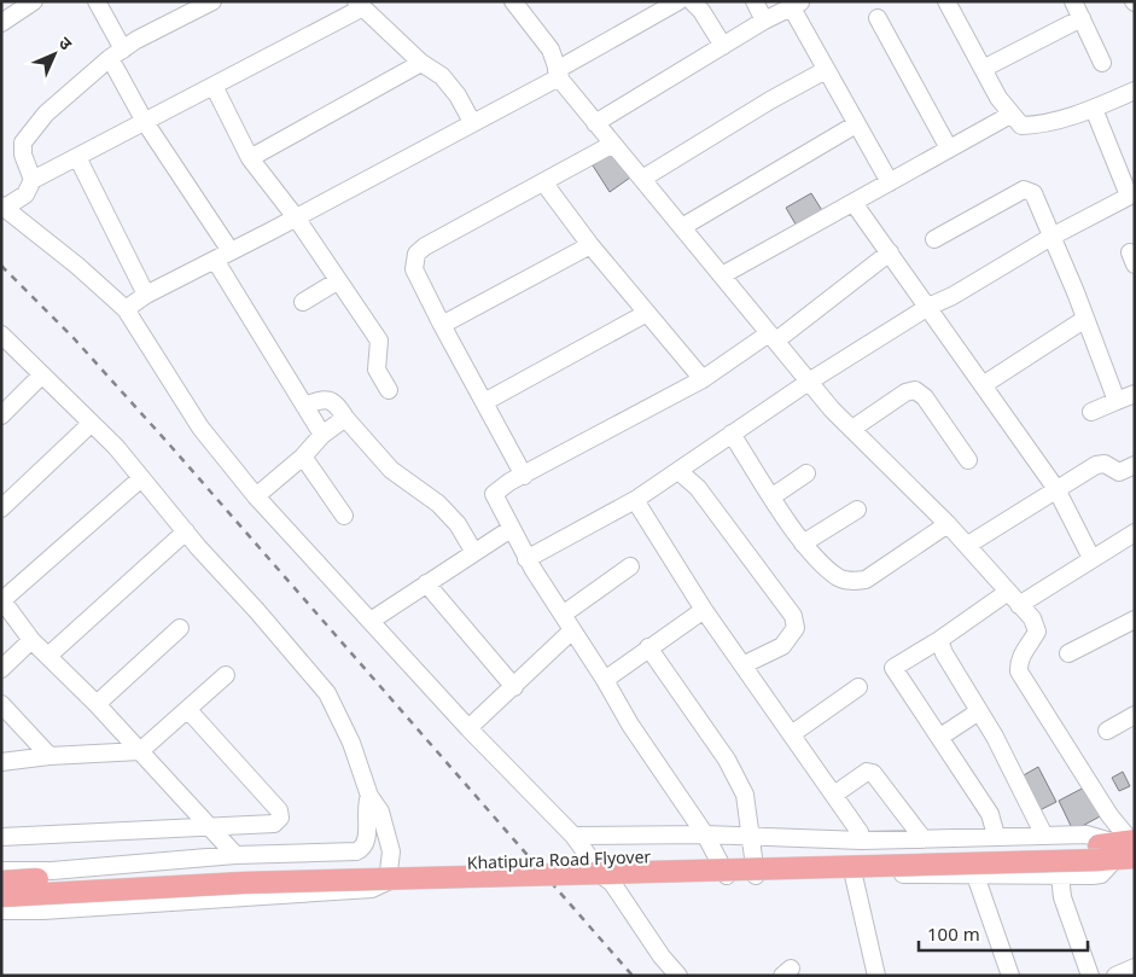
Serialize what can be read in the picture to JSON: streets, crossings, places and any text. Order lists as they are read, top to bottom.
{
  "streets": {
    "main road": ["Khatipura Road Flyover"]
  },
  "scale_bar": "100 m",
  "north": "top right"
}
